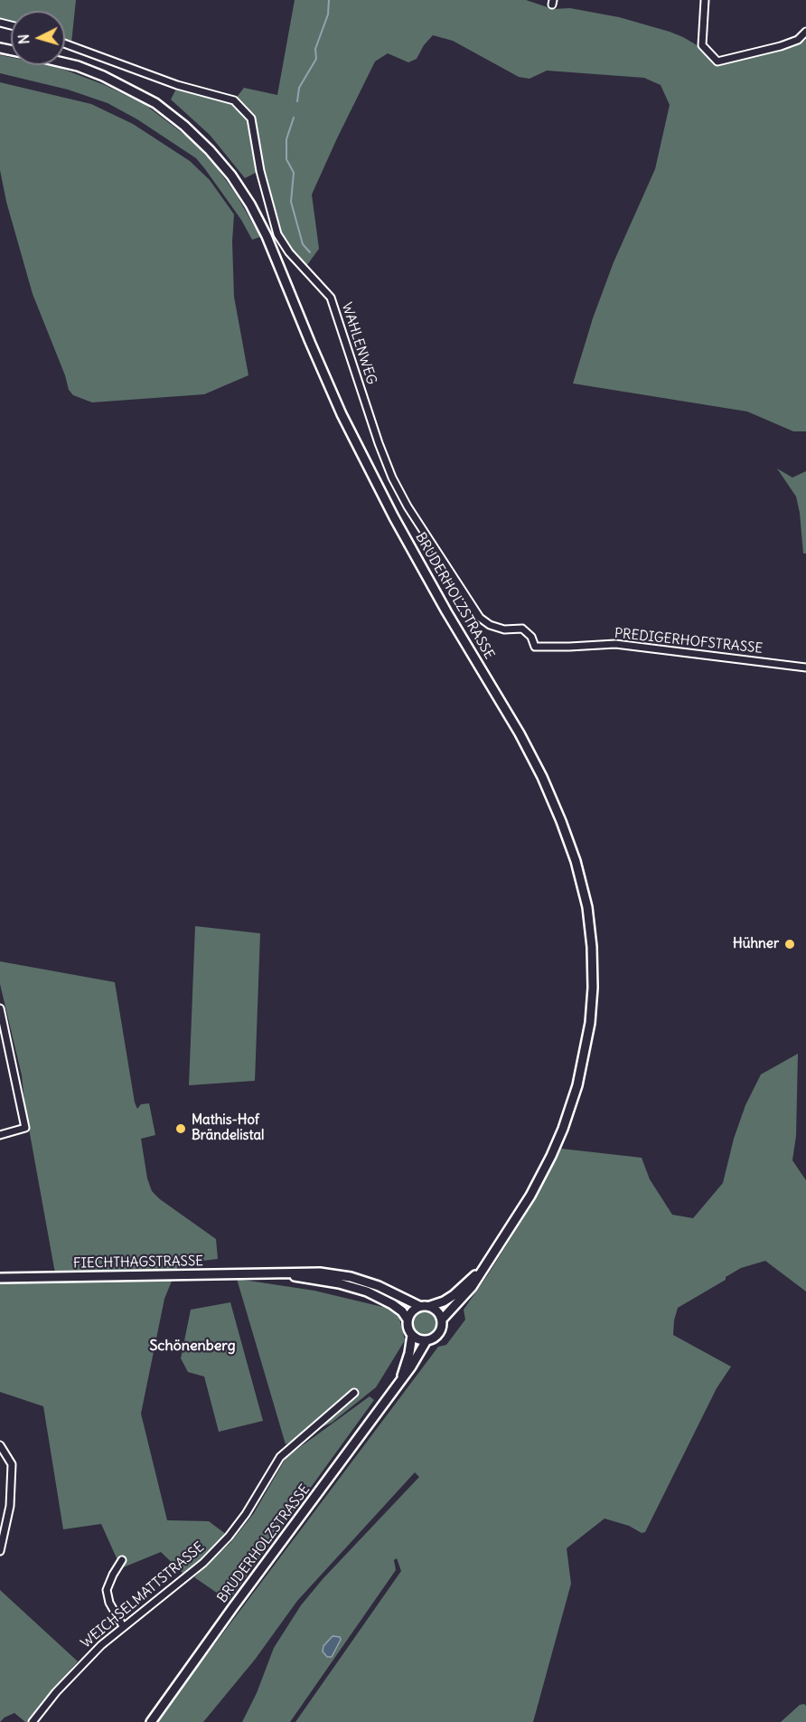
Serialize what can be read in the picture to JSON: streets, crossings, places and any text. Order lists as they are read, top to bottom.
{
  "streets": {
    "main road": ["BRUDERHOLZSTRASSE", "FIECHTHAGSTRASSE"],
    "street": ["WAHLENWEG", "PREDIGERHOFSTRASSE", "WEICHSELMATTSTRASSE"]
  },
  "crossings": [
    ["WAHLENWEG", "PREDIGERHOFSTRASSE"],
    ["BRUDERHOLZSTRASSE", "FIECHTHAGSTRASSE"]
  ],
  "districts": ["Schönenberg"],
  "places": ["Hühner", "Mathis-Hof Brändelistal"],
  "north": "left"
}
